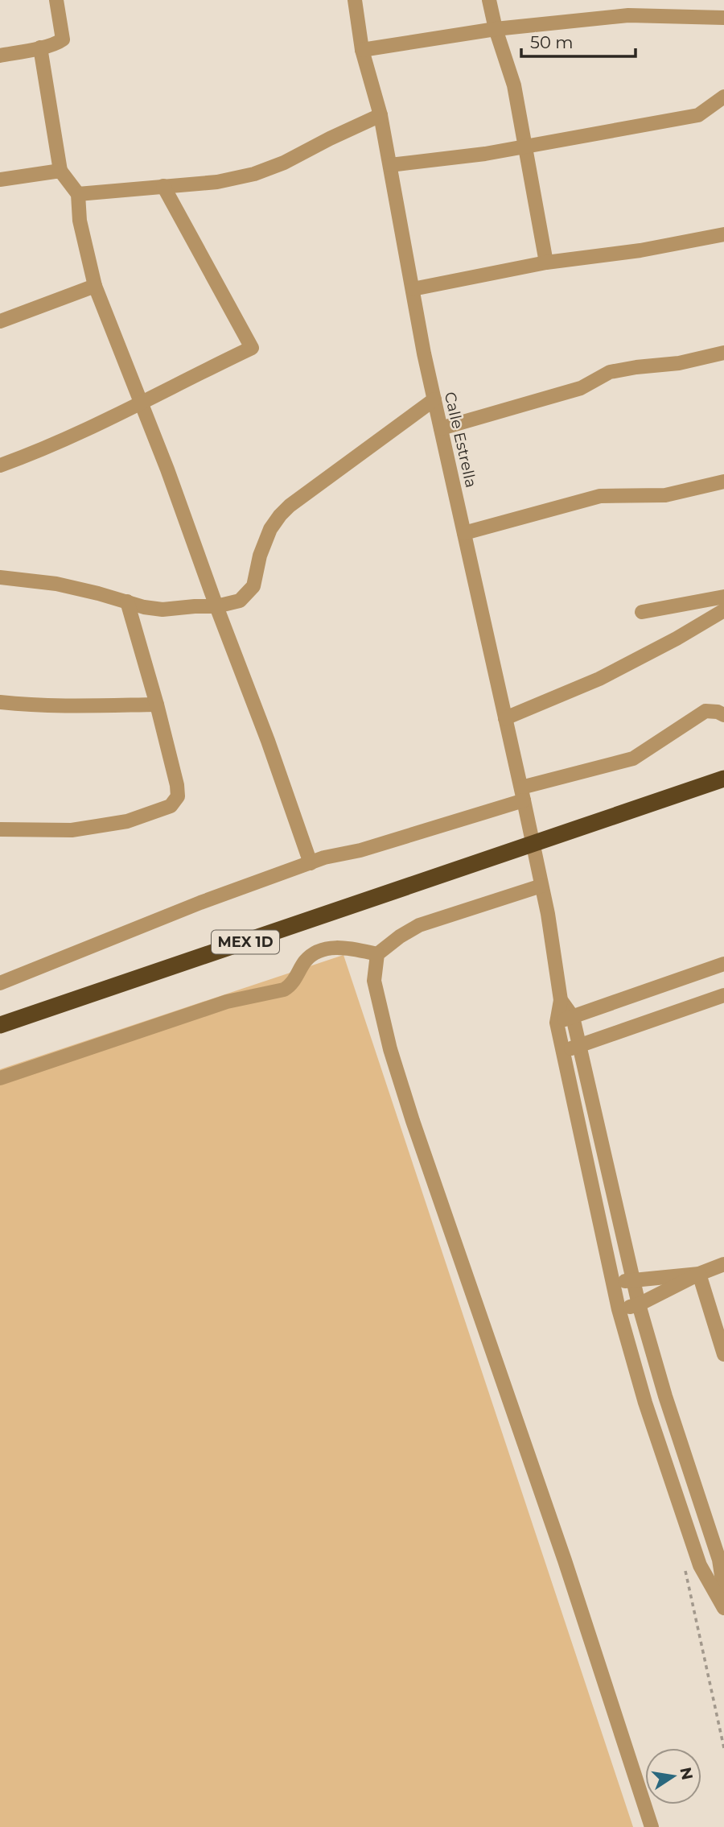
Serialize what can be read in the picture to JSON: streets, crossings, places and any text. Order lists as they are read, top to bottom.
{
  "streets": {
    "highway": ["MEX 1D"],
    "street": ["Calle Estrella"]
  },
  "scale_bar": "50 m",
  "north": "right"
}
